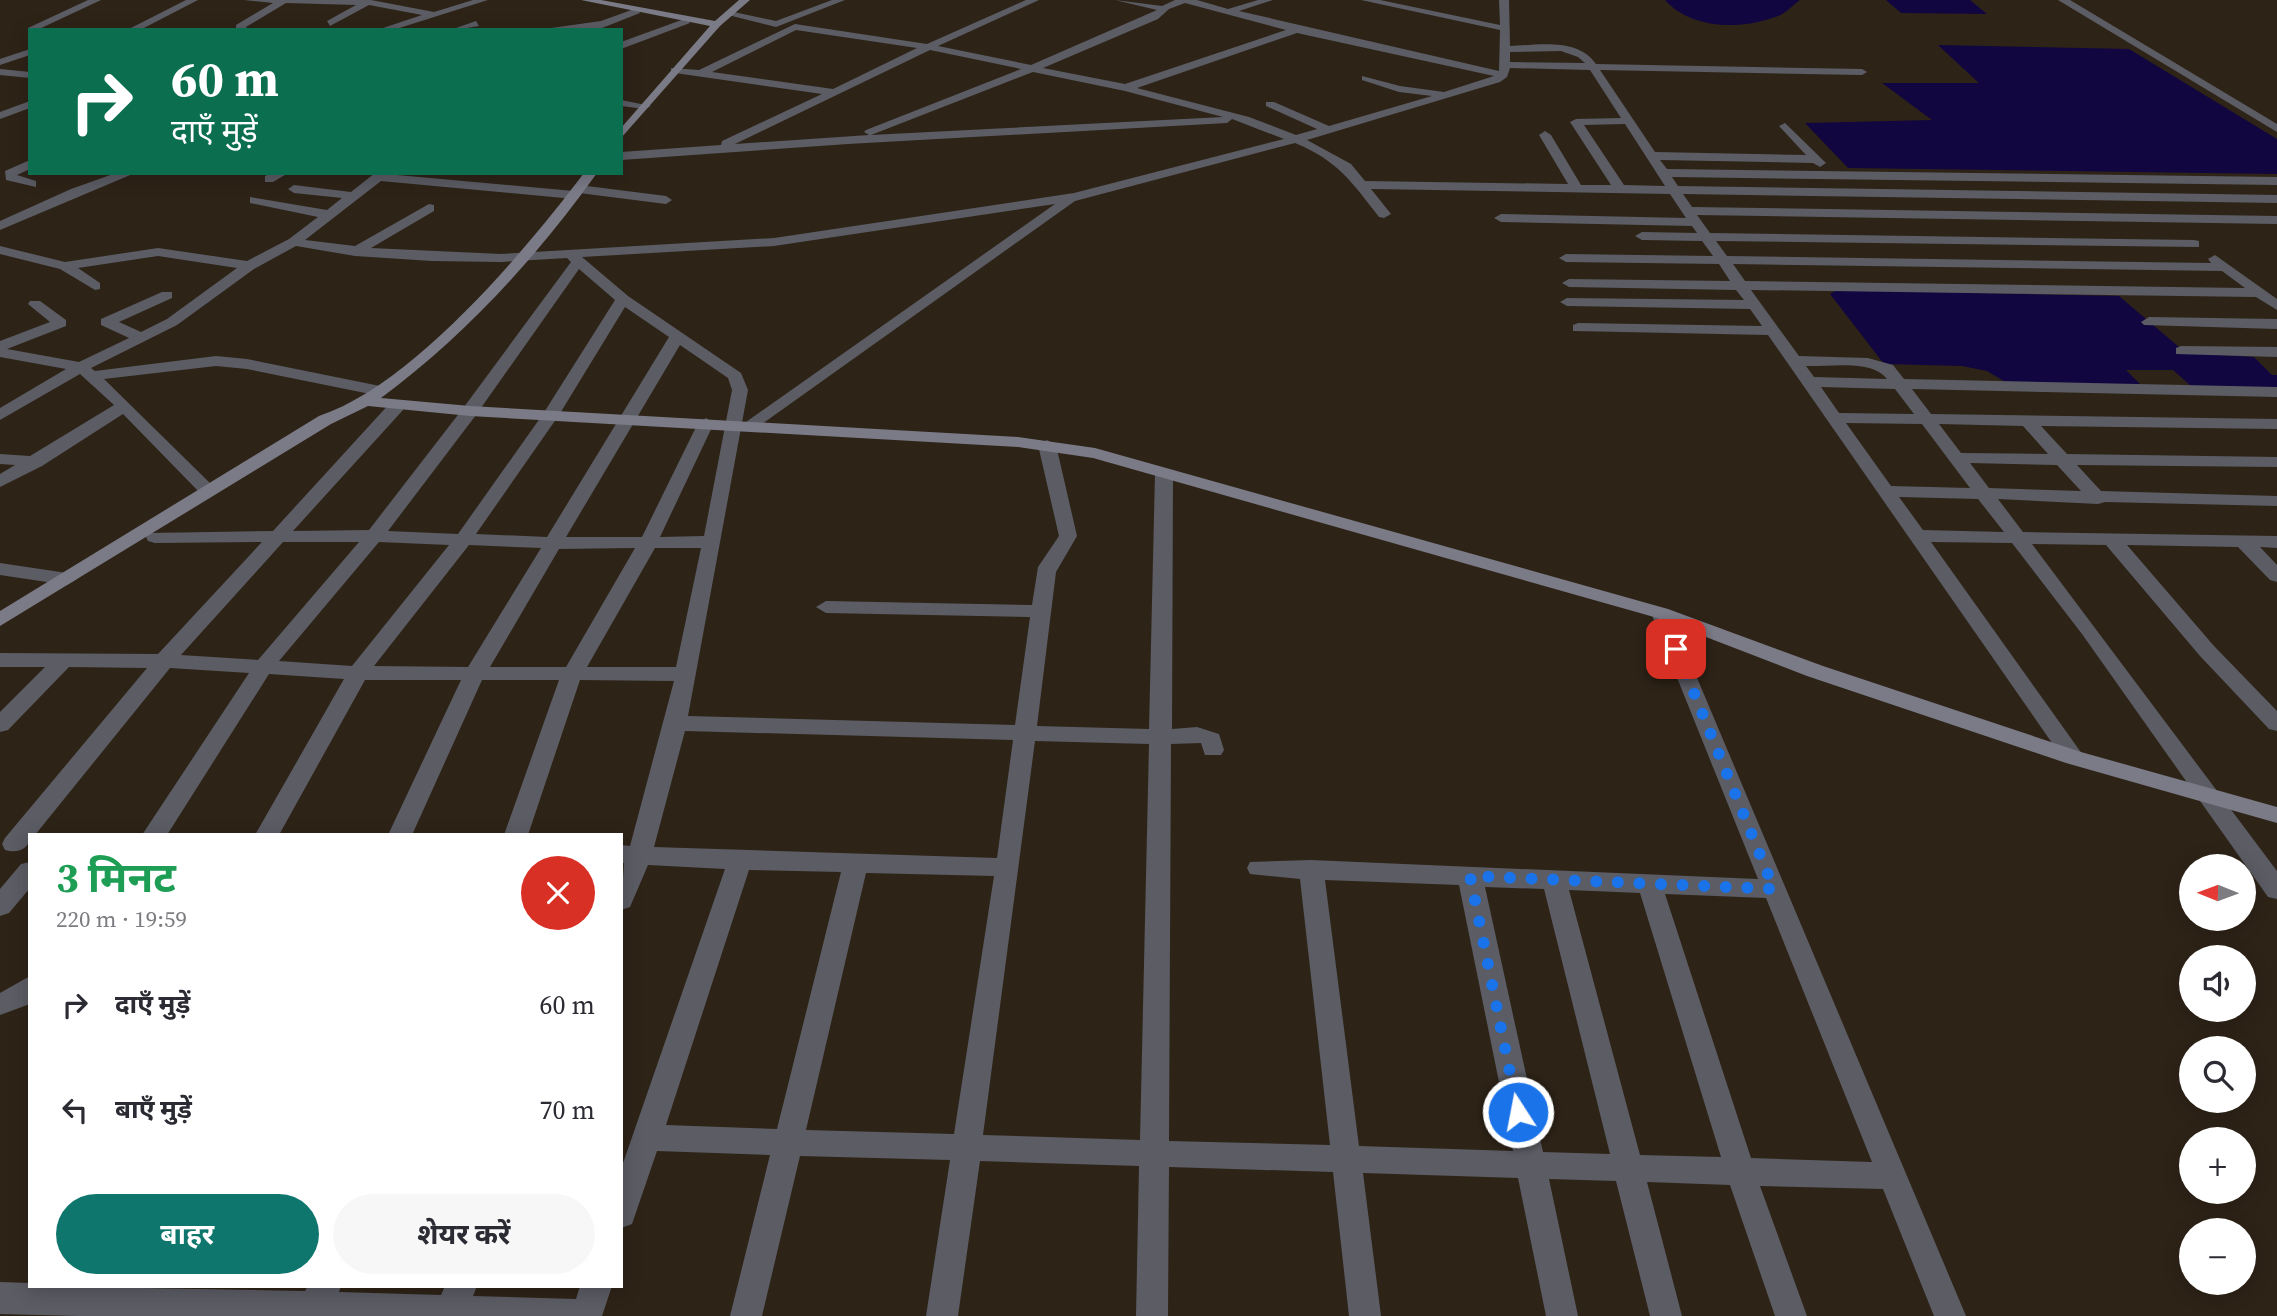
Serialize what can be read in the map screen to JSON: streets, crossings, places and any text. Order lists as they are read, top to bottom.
{
  "north": "left",
  "page": {
    "turn": ["60 m", "दाएँ मुड़ें"],
    "heading": ["3 मिनट", "220 m · 19:59"],
    "map_buttons": ["+", "−"],
    "list": [
      {
        "name": "दाएँ मुड़ें",
        "value": "60 m"
      },
      {
        "name": "बाएँ मुड़ें",
        "value": "70 m"
      }
    ],
    "buttons": ["बाहर", "शेयर करें"]
  }
}
